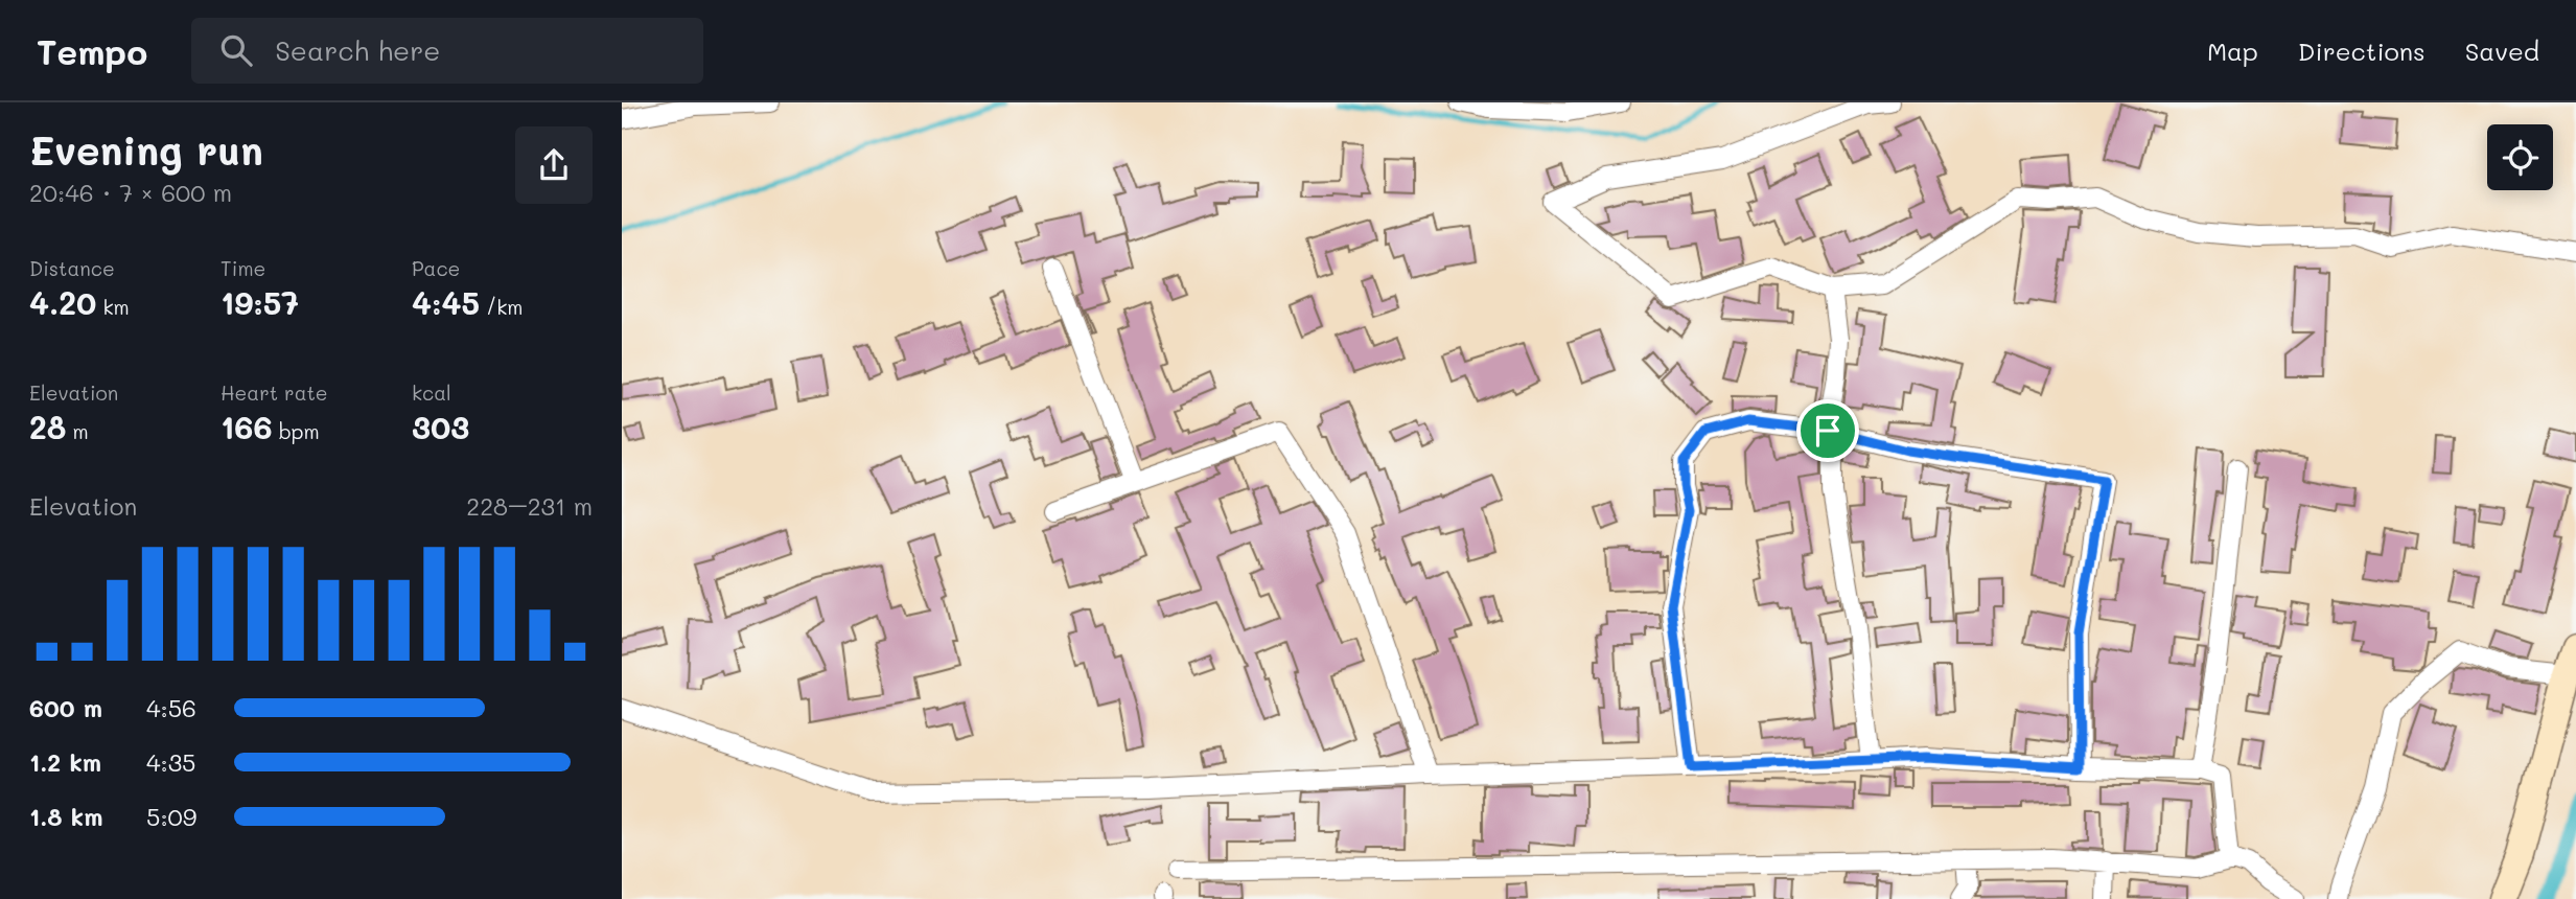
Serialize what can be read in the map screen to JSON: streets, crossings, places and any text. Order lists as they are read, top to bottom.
{
  "page": {
    "header": "Tempo",
    "search": "Search here",
    "nav": ["Map", "Directions", "Saved"],
    "heading": ["Evening run", "20:46 · 7 × 600 m"],
    "stats": [
      ["Distance", "4.20 km"],
      ["Time", "19:57"],
      ["Pace", "4:45 /km"],
      ["Elevation", "28 m"],
      ["Heart rate", "166 bpm"],
      ["kcal", "303"]
    ],
    "chart": ["Elevation", "228–231 m"],
    "list": [
      {
        "name": "600 m",
        "note": "4:56"
      },
      {
        "name": "1.2 km",
        "note": "4:35"
      },
      {
        "name": "1.8 km",
        "note": "5:09"
      }
    ]
  }
}
